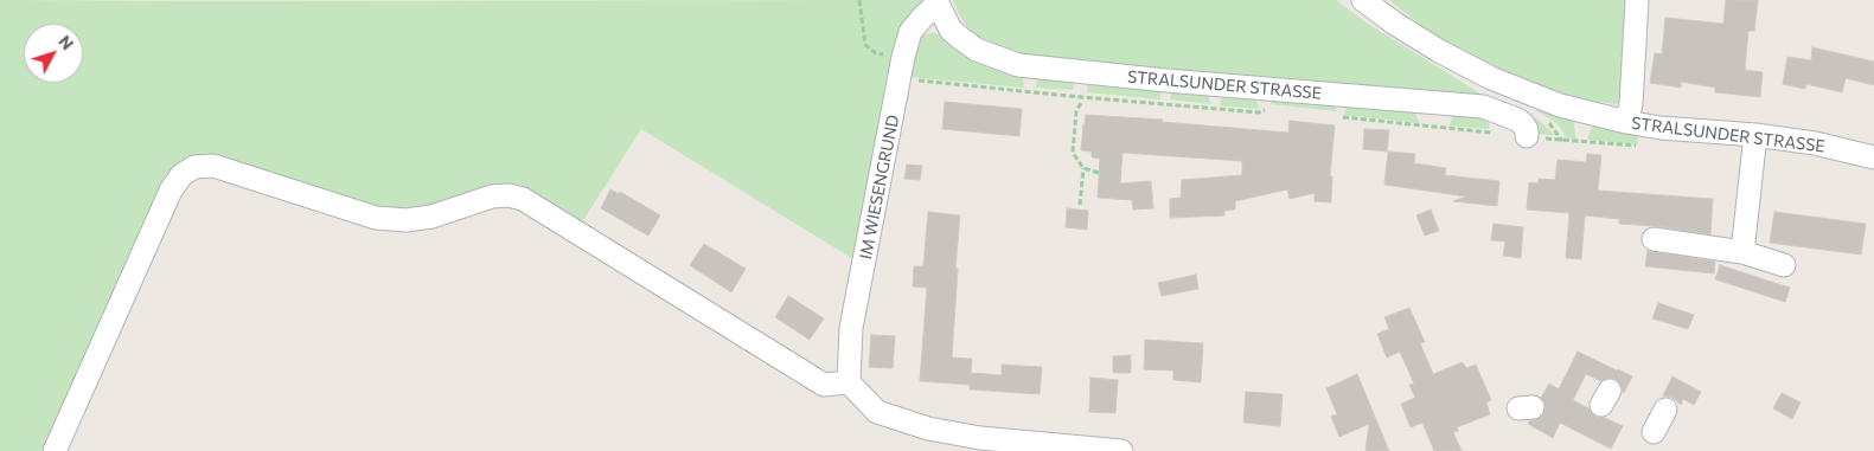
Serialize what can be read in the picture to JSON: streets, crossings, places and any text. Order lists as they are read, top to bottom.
{
  "streets": {
    "street": ["STRALSUNDER STRASSE", "IM WIESENGRUND"]
  },
  "crossings": [
    ["STRALSUNDER STRASSE", "IM WIESENGRUND"]
  ],
  "north": "top right"
}
